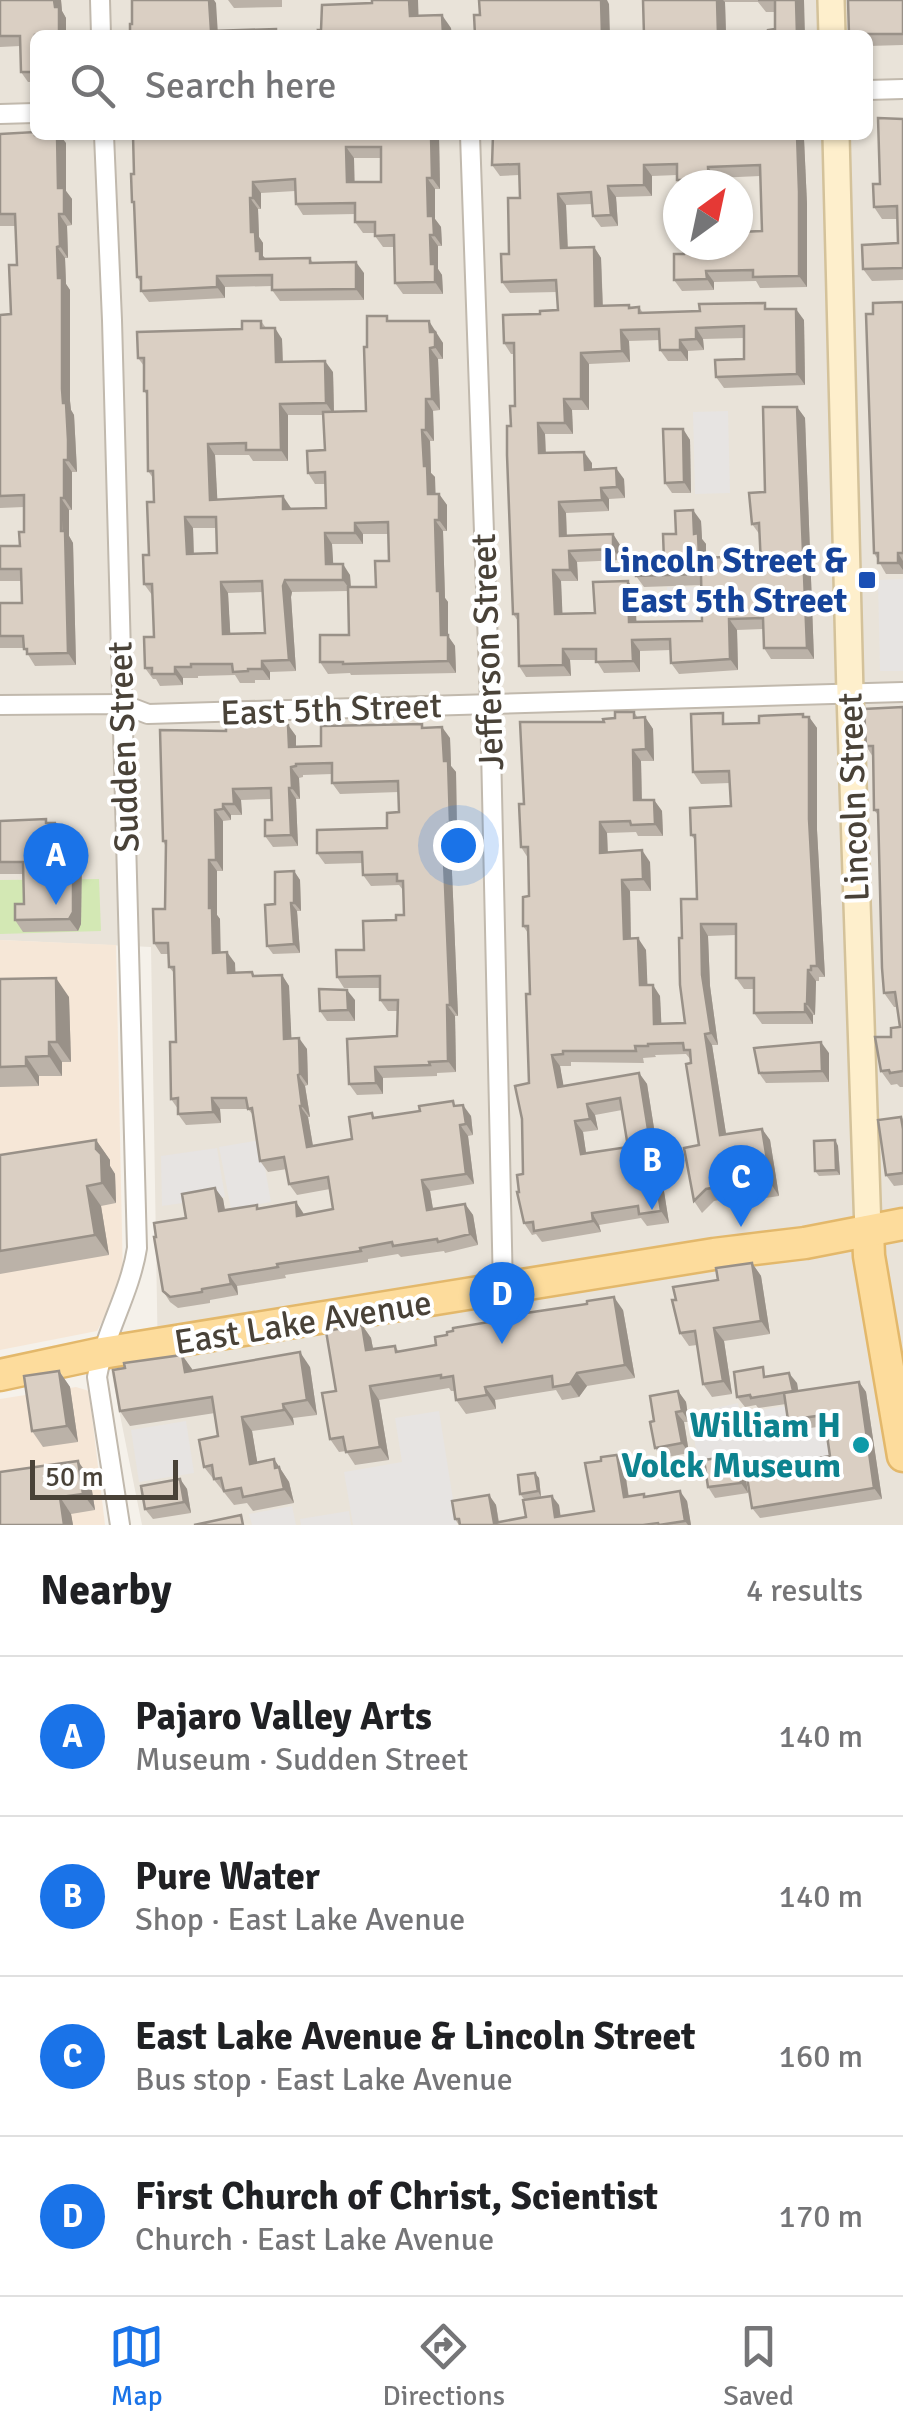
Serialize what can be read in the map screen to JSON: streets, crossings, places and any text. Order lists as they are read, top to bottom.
{
  "streets": {
    "main road": ["Lincoln Street", "East Lake Avenue"],
    "street": ["Jefferson Street", "East 5th Street", "Sudden Street"]
  },
  "crossings": [
    ["Jefferson Street", "East 5th Street"],
    ["Jefferson Street", "East Lake Avenue"],
    ["East 5th Street", "Sudden Street"],
    ["East 5th Street", "Lincoln Street"],
    ["Sudden Street", "East Lake Avenue"],
    ["Lincoln Street", "East Lake Avenue"]
  ],
  "places": {
    "transit": ["Lincoln Street & East 5th Street"],
    "other": ["William H Volck Museum"]
  },
  "scale_bar": "50 m",
  "north": "top right",
  "page": {
    "search": "Search here",
    "pins": [
      "A",
      "B",
      "C",
      "D"
    ],
    "scale": "50 m",
    "heading": ["Nearby", "4 results"],
    "list": [
      {
        "mark": "A",
        "name": "Pajaro Valley Arts",
        "note": "Museum · Sudden Street",
        "value": "140 m"
      },
      {
        "mark": "B",
        "name": "Pure Water",
        "note": "Shop · East Lake Avenue",
        "value": "140 m"
      },
      {
        "mark": "C",
        "name": "East Lake Avenue & Lincoln Street",
        "note": "Bus stop · East Lake Avenue",
        "value": "160 m"
      },
      {
        "mark": "D",
        "name": "First Church of Christ, Scientist",
        "note": "Church · East Lake Avenue",
        "value": "170 m"
      }
    ],
    "nav": ["Map", "Directions", "Saved"]
  }
}
